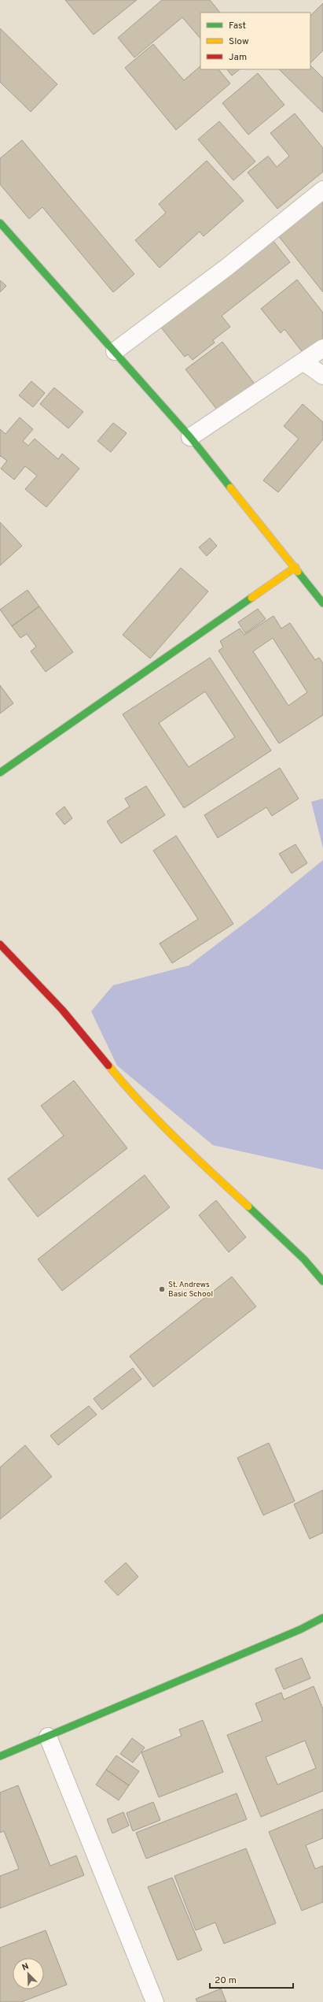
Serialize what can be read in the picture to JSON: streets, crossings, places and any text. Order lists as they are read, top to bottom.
{
  "places": ["St. Andrews Basic School"],
  "legend": ["Fast", "Slow", "Jam"],
  "scale_bar": "20 m",
  "north": "top left"
}
